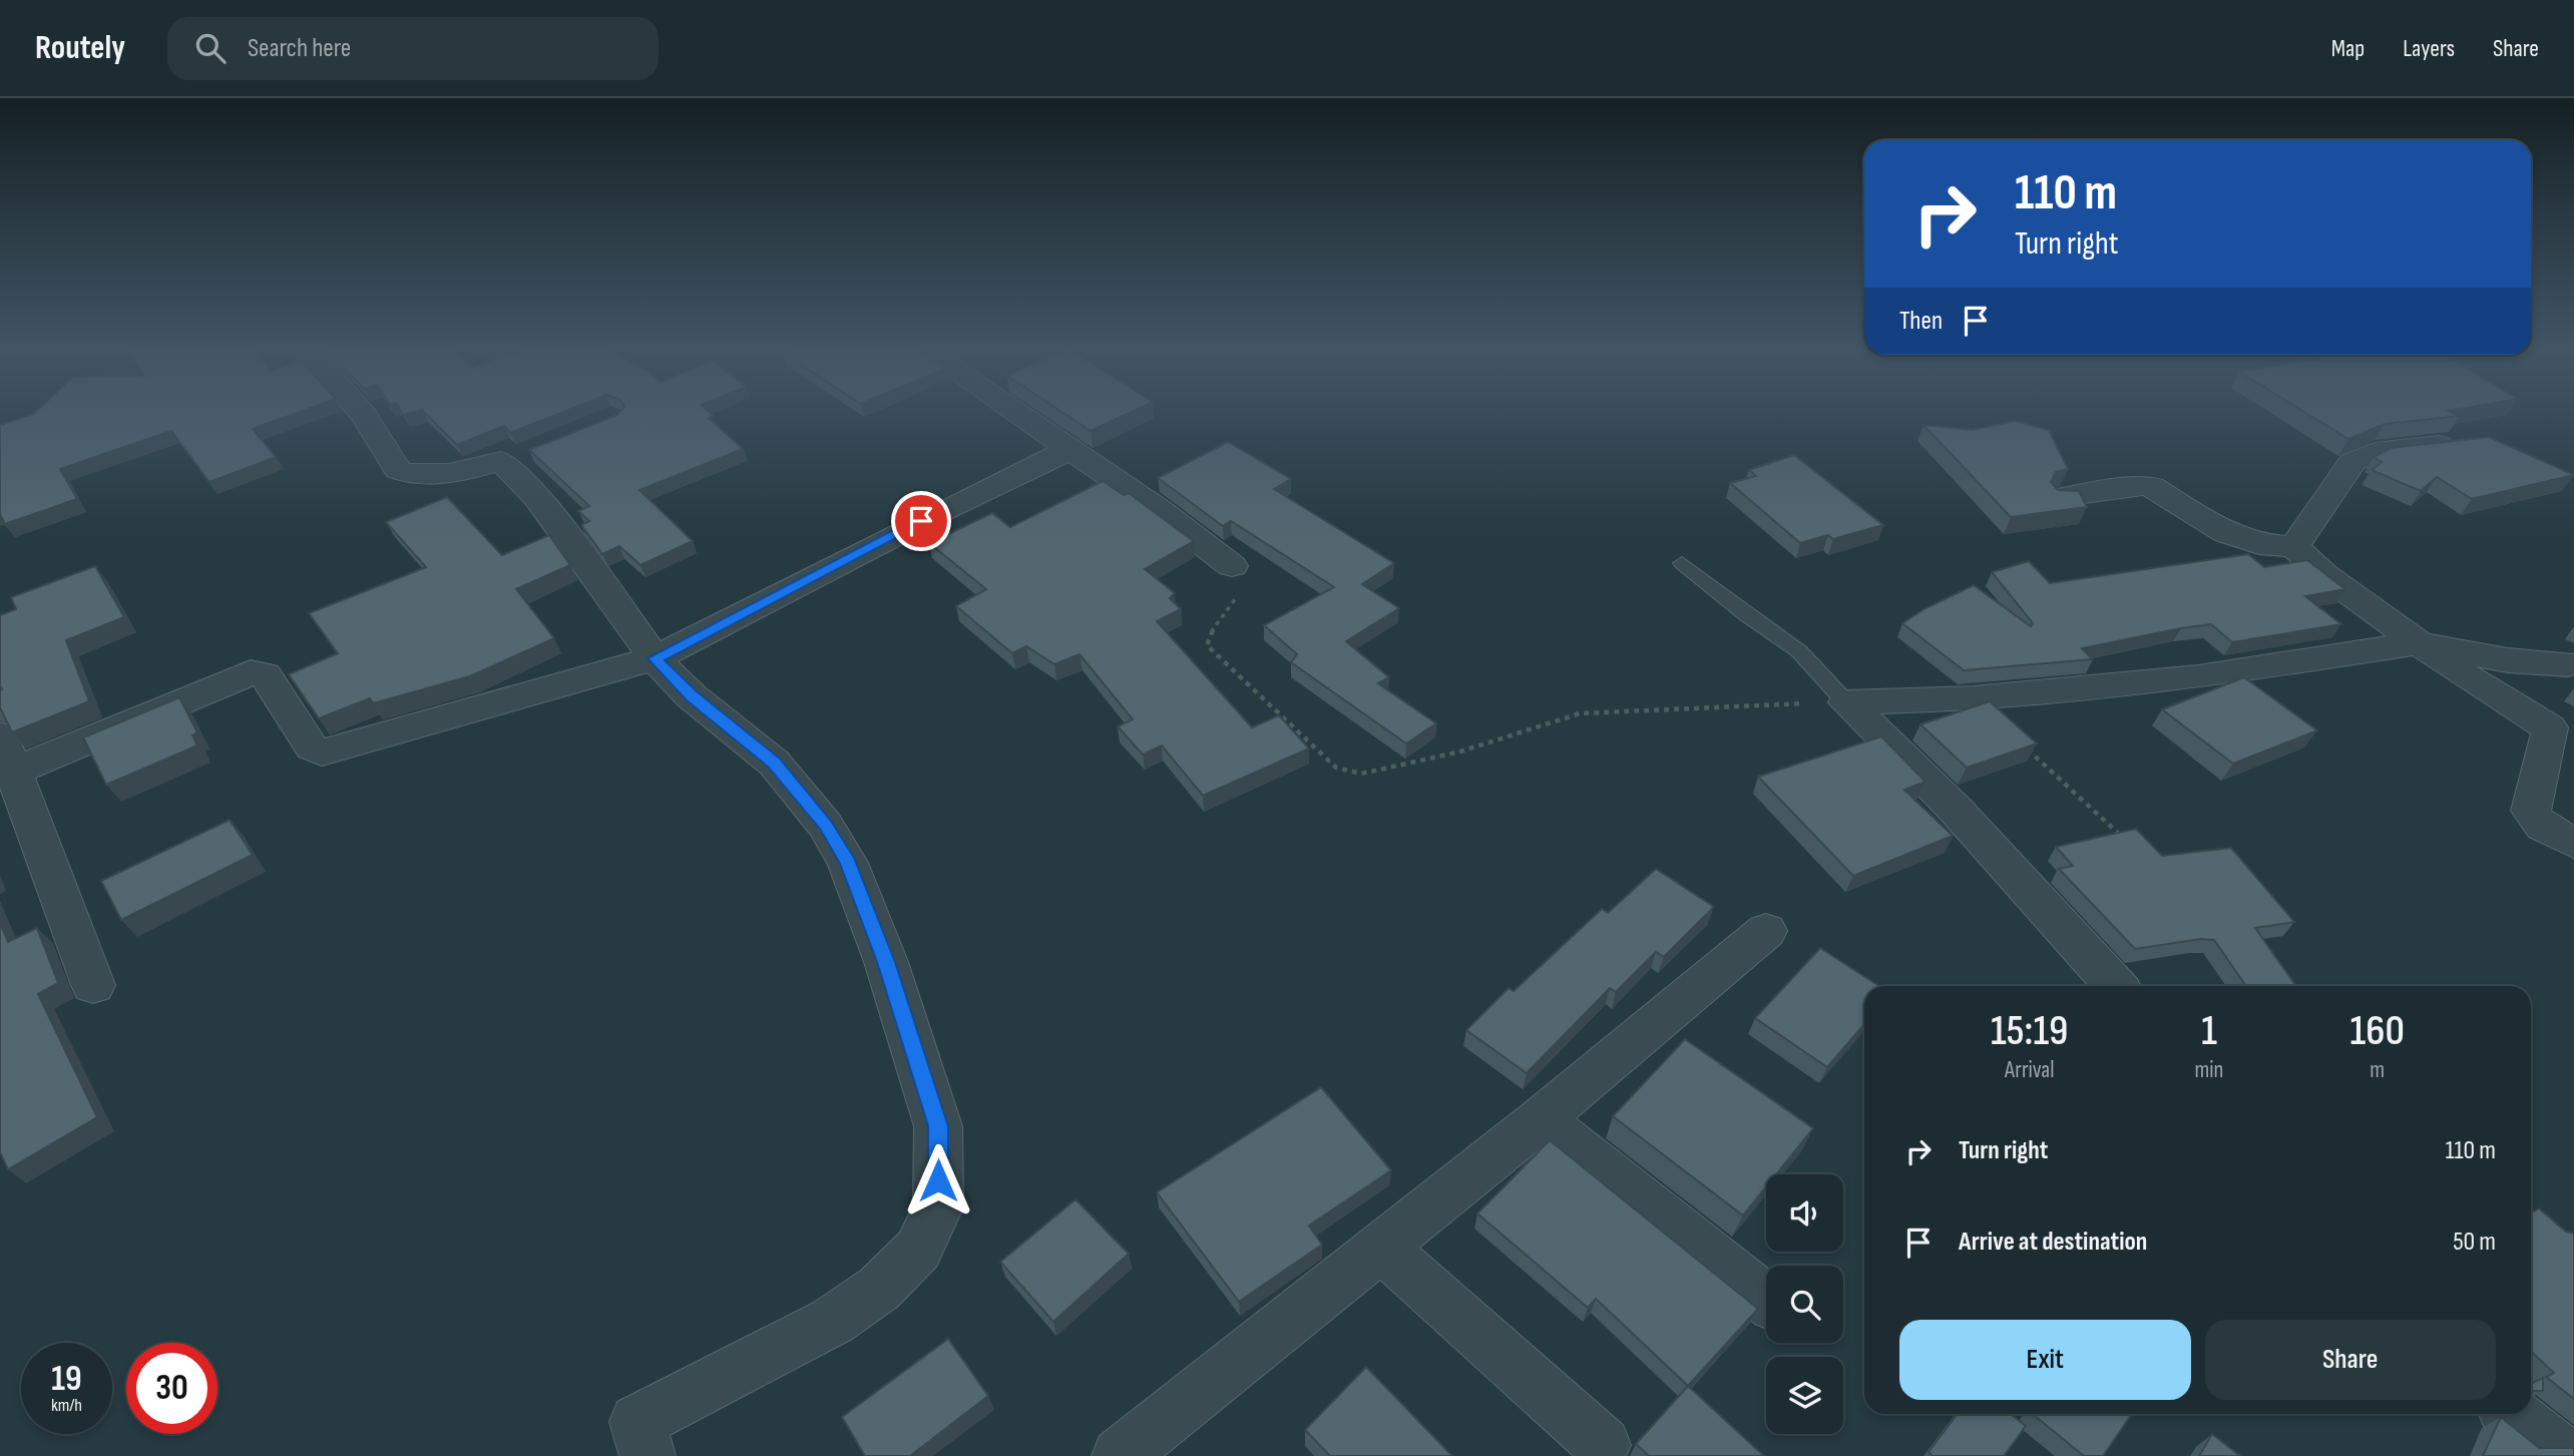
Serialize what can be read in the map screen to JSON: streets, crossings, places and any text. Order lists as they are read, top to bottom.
{
  "page": {
    "header": "Routely",
    "search": "Search here",
    "nav": ["Map", "Layers", "Share"],
    "turn": ["110 m", "Turn right"],
    "then": "Then",
    "eta": [
      "15:19",
      "Arrival",
      "1",
      "min",
      "160",
      "m"
    ],
    "list": [
      {
        "name": "Turn right",
        "value": "110 m"
      },
      {
        "name": "Arrive at destination",
        "value": "50 m"
      }
    ],
    "buttons": ["Exit", "Share"],
    "speed": "19 km/h",
    "limit": "30"
  }
}
